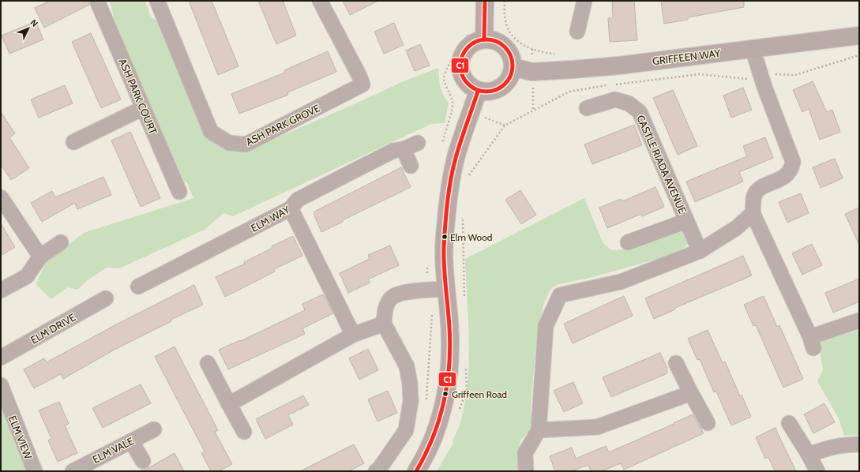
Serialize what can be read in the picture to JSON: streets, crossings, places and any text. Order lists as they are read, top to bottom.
{
  "streets": {
    "street": [
      "GRIFFEEN WAY",
      "ASH PARK COURT",
      "ASH PARK GROVE",
      "CASTLE RIADA AVENUE",
      "ELM WAY",
      "ELM DRIVE",
      "ELM VIEW",
      "ELM VALE"
    ]
  },
  "places": ["Elm Wood", "Griffeen Road"],
  "lines": ["transit line C1"],
  "north": "top right"
}
